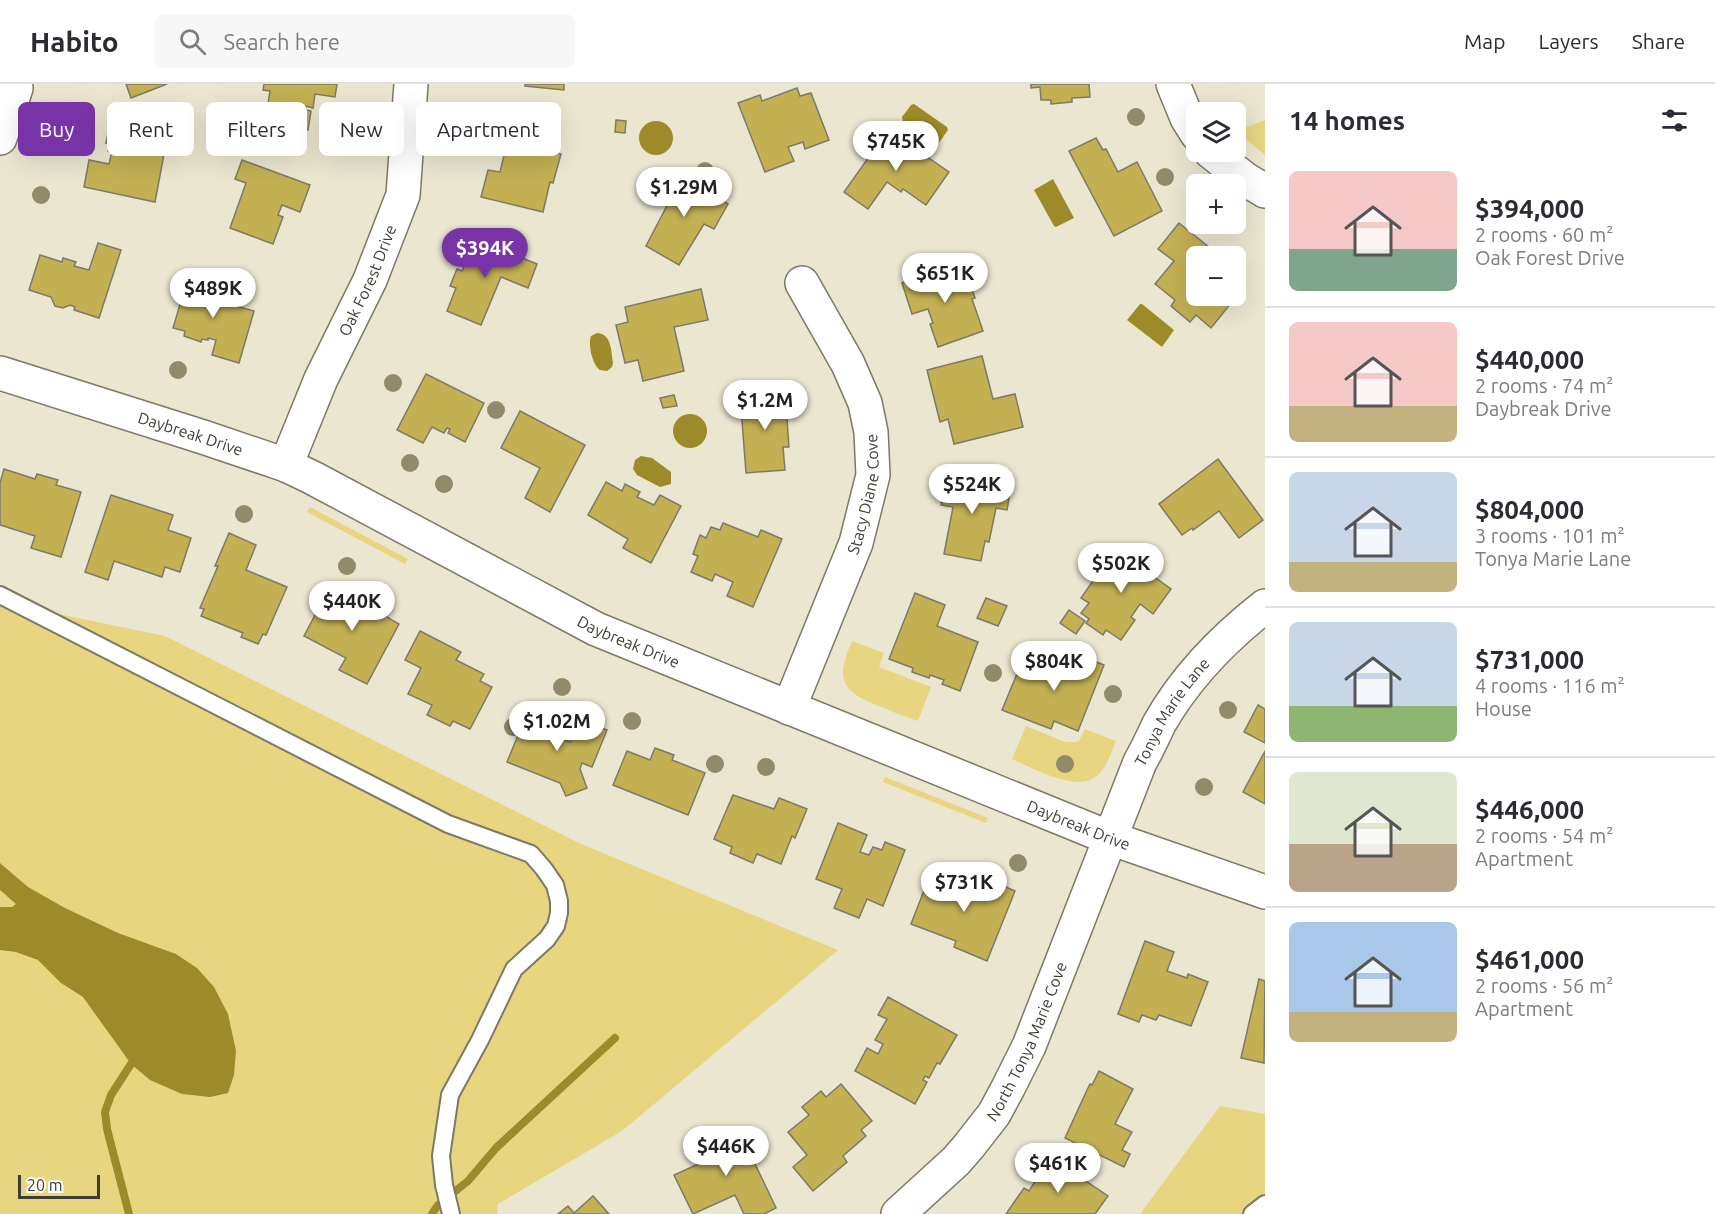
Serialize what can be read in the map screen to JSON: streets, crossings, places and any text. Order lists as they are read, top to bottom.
{
  "streets": {
    "street": [
      "Oak Forest Drive",
      "Daybreak Drive",
      "Stacy Diane Cove",
      "Tonya Marie Lane",
      "North Tonya Marie Cove"
    ]
  },
  "crossings": [
    ["Oak Forest Drive", "Daybreak Drive"],
    ["Daybreak Drive", "Stacy Diane Cove"],
    ["Daybreak Drive", "Tonya Marie Lane"],
    ["Daybreak Drive", "North Tonya Marie Cove"],
    ["Tonya Marie Lane", "North Tonya Marie Cove"]
  ],
  "scale_bar": "20 m",
  "page": {
    "header": "Habito",
    "search": "Search here",
    "nav": ["Map", "Layers", "Share"],
    "heading": "14 homes",
    "map_buttons": ["+", "−"],
    "chip": [
      "Buy",
      "Rent",
      "Filters",
      "New",
      "Apartment"
    ],
    "price": [
      "$745K",
      "$1.29M",
      "$394K",
      "$651K",
      "$489K",
      "$1.2M",
      "$524K",
      "$502K",
      "$440K",
      "$804K",
      "$1.02M",
      "$731K",
      "$446K",
      "$461K"
    ],
    "list": [
      {
        "name": "$394,000",
        "note": "2 rooms · 60 m² · Oak Forest Drive"
      },
      {
        "name": "$440,000",
        "note": "2 rooms · 74 m² · Daybreak Drive"
      },
      {
        "name": "$804,000",
        "note": "3 rooms · 101 m² · Tonya Marie Lane"
      },
      {
        "name": "$731,000",
        "note": "4 rooms · 116 m² · House"
      },
      {
        "name": "$446,000",
        "note": "2 rooms · 54 m² · Apartment"
      },
      {
        "name": "$461,000",
        "note": "2 rooms · 56 m² · Apartment"
      }
    ],
    "scale": "20 m"
  }
}
